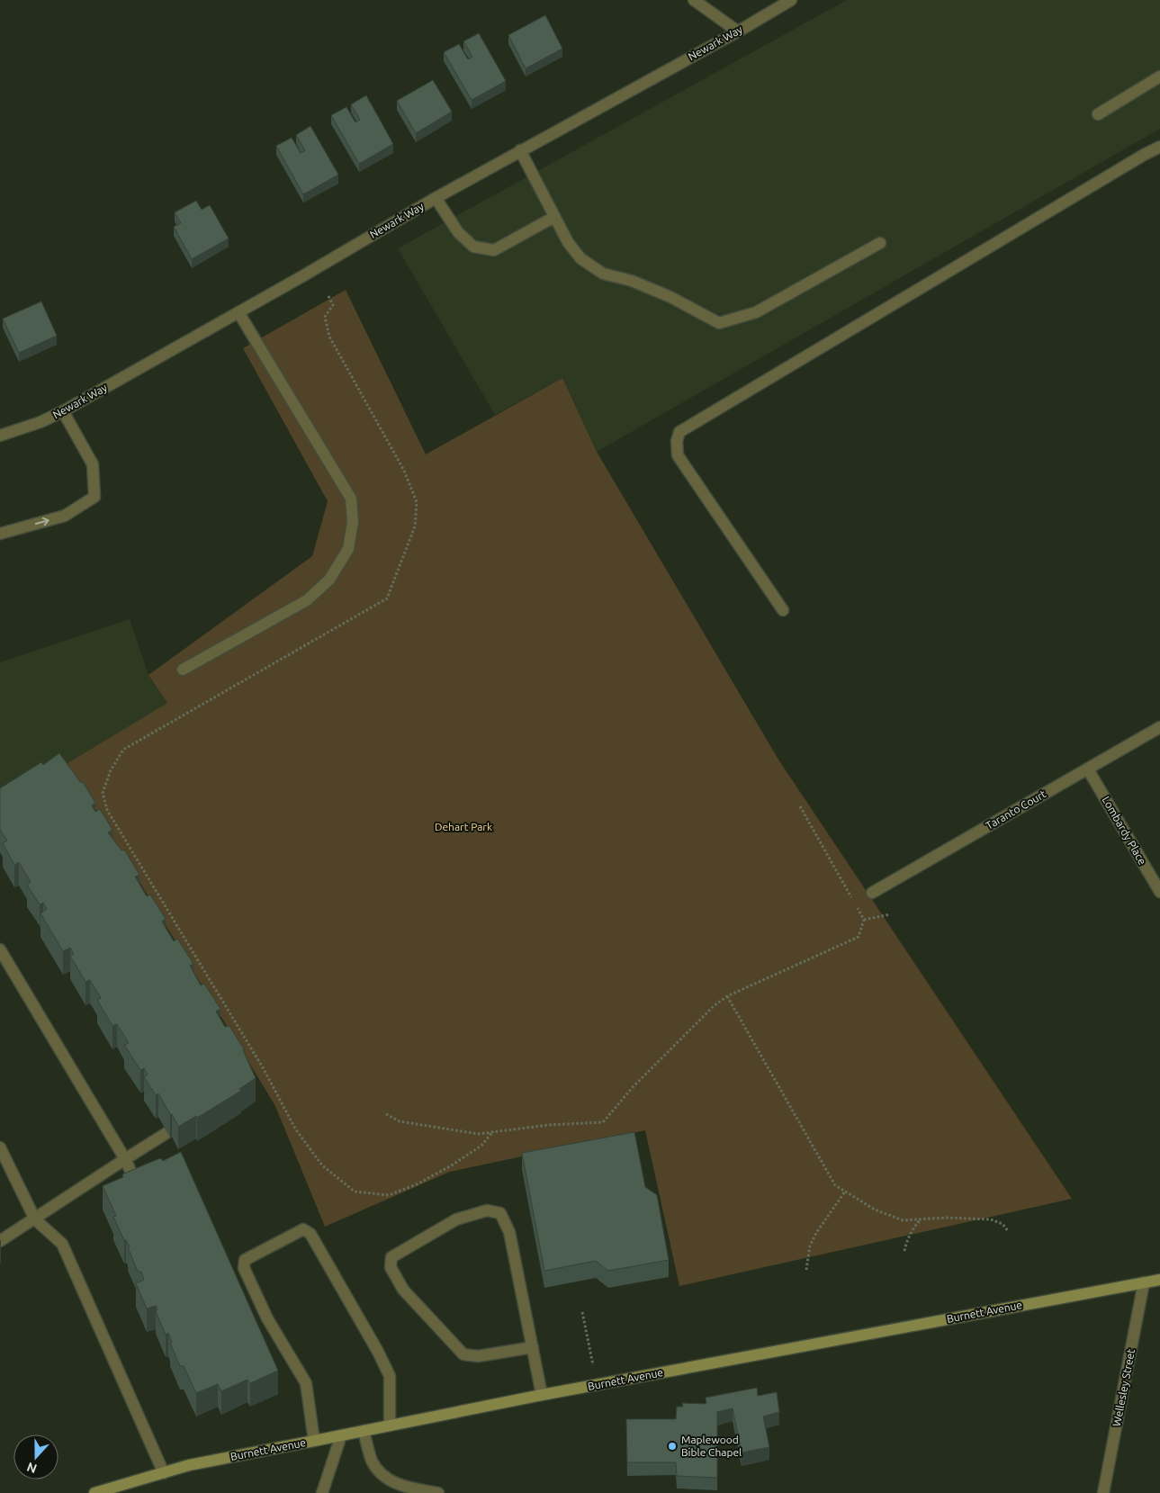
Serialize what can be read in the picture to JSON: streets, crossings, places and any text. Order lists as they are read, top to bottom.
{
  "streets": {
    "street": [
      "Newark Way",
      "Taranto Court",
      "Lombardy Place",
      "Burnett Avenue",
      "Wellesley Street"
    ]
  },
  "crossings": [
    ["Taranto Court", "Lombardy Place"],
    ["Burnett Avenue", "Wellesley Street"]
  ],
  "parks": ["Dehart Park"],
  "places": ["Maplewood Bible Chapel"],
  "north": "bottom"
}
